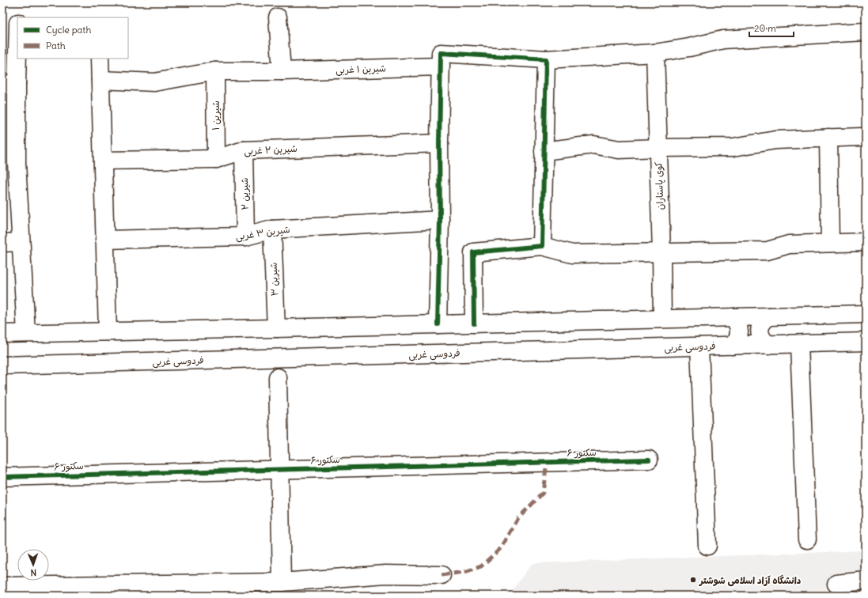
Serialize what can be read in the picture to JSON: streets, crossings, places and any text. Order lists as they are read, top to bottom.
{
  "streets": {
    "street": [
      "شیرین ۱ غربی",
      "شیرین ۱",
      "شیرین ۲ غربی",
      "کوی پاستاران",
      "شیرین ۲",
      "شیرین ۳ غربی",
      "شیرین ۳",
      "فردوسی غربی",
      "سکتور ۶"
    ]
  },
  "crossings": [
    ["شیرین ۱ غربی", "شیرین ۱"],
    ["شیرین ۱", "شیرین ۲ غربی"],
    ["شیرین ۲ غربی", "شیرین ۲"],
    ["شیرین ۲", "شیرین ۳ غربی"],
    ["شیرین ۳ غربی", "شیرین ۳"]
  ],
  "places": ["دانشگاه آزاد اسلامی شوشتر"],
  "legend": ["Cycle path", "Path"],
  "scale_bar": "20 m",
  "north": "bottom"
}
